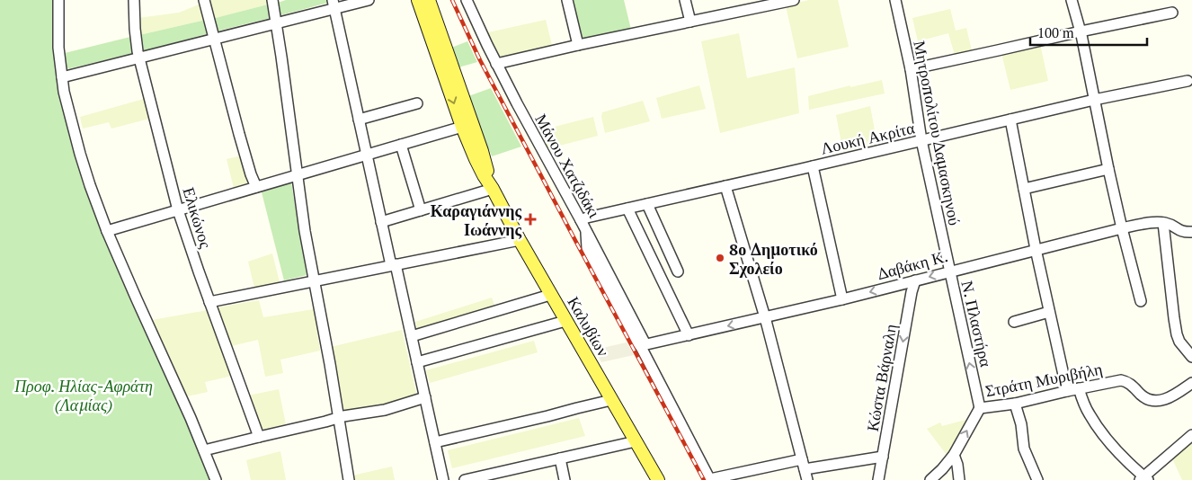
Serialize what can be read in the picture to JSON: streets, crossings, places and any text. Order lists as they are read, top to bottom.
{
  "streets": {
    "main road": ["Καλυβίων"],
    "street": [
      "Μητροπολίτου Δαμασκηνού",
      "Λουκή Ακρίτα",
      "Μάνου Χατζιδάκι",
      "Ελικώνος",
      "Δαβάκη Κ.",
      "Ν. Πλαστήρα",
      "Κώστα Βάρναλη",
      "Στράτη Μυριβήλη"
    ]
  },
  "crossings": [
    ["Μητροπολίτου Δαμασκηνού", "Λουκή Ακρίτα"],
    ["Μητροπολίτου Δαμασκηνού", "Δαβάκη Κ."],
    ["Μητροπολίτου Δαμασκηνού", "Ν. Πλαστήρα"],
    ["Λουκή Ακρίτα", "Μάνου Χατζιδάκι"],
    ["Μάνου Χατζιδάκι", "Δαβάκη Κ."],
    ["Δαβάκη Κ.", "Ν. Πλαστήρα"],
    ["Δαβάκη Κ.", "Κώστα Βάρναλη"],
    ["Ν. Πλαστήρα", "Στράτη Μυριβήλη"]
  ],
  "parks": ["Προφ. Ηλίας-Αφράτη (Λαμίας)"],
  "places": {
    "health": ["Καραγιάννης Ιωάννης"],
    "other": ["8ο Δημοτικό Σχολείο"]
  },
  "scale_bar": "100 m"
}
